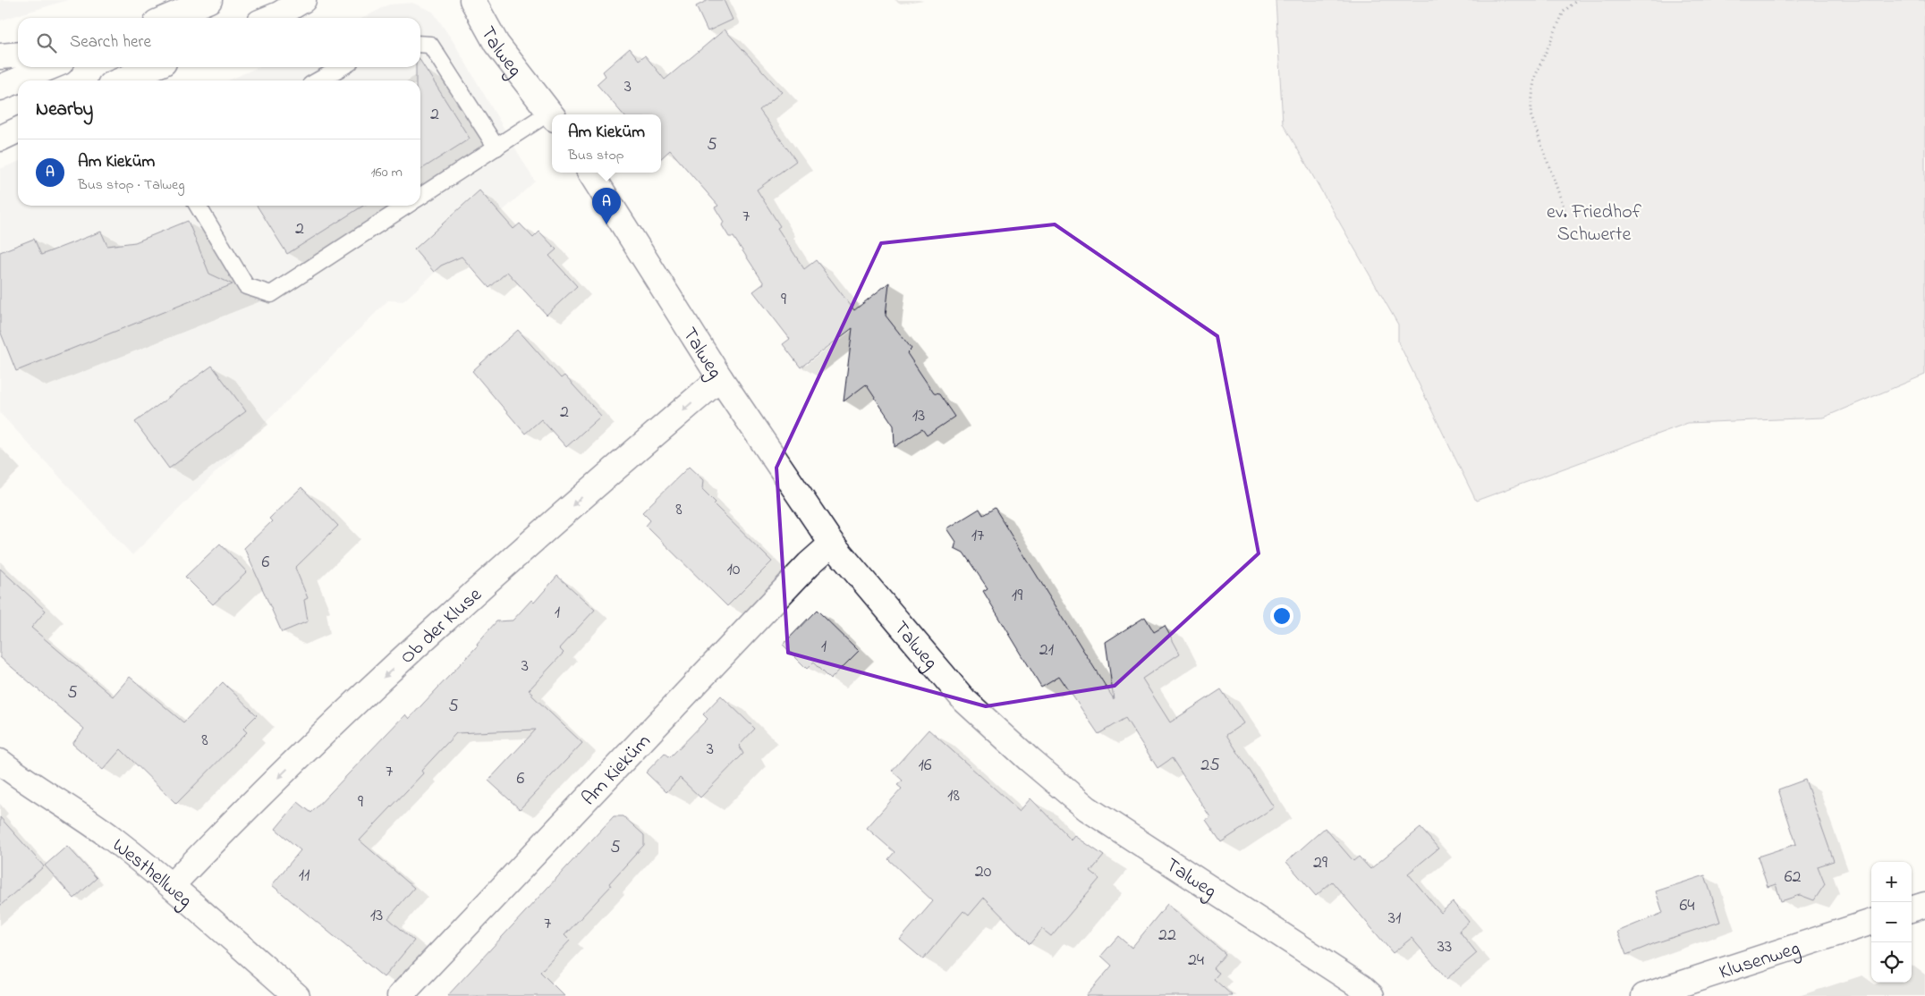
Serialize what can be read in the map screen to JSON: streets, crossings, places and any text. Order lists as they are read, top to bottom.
{
  "streets": {
    "main road": [
      "Talweg",
      "Ob der Kluse",
      "Am Kieküm",
      "Westhellweg",
      "Klusenweg"
    ]
  },
  "crossings": [
    ["Talweg", "Ob der Kluse"],
    ["Talweg", "Am Kieküm"],
    ["Ob der Kluse", "Westhellweg"]
  ],
  "one_way": ["Ob der Kluse"],
  "parks": ["ev. Friedhof Schwerte"],
  "house_numbers": [
    "3",
    "2",
    "5",
    "7",
    "2",
    "9",
    "2",
    "13",
    "8",
    "17",
    "6",
    "10",
    "19",
    "1",
    "1",
    "21",
    "3",
    "5",
    "5",
    "8",
    "3",
    "16",
    "25",
    "7",
    "6",
    "18",
    "9",
    "5",
    "29",
    "20",
    "11",
    "62",
    "64",
    "13",
    "31",
    "7",
    "22",
    "33",
    "24"
  ],
  "page": {
    "search": "Search here",
    "heading": "Nearby",
    "popup": ["Am Kieküm", "Bus stop"],
    "list": [
      {
        "mark": "A",
        "name": "Am Kieküm",
        "note": "Bus stop · Talweg",
        "value": "160 m"
      }
    ],
    "pins": "A",
    "map_buttons": ["+", "−"]
  }
}
